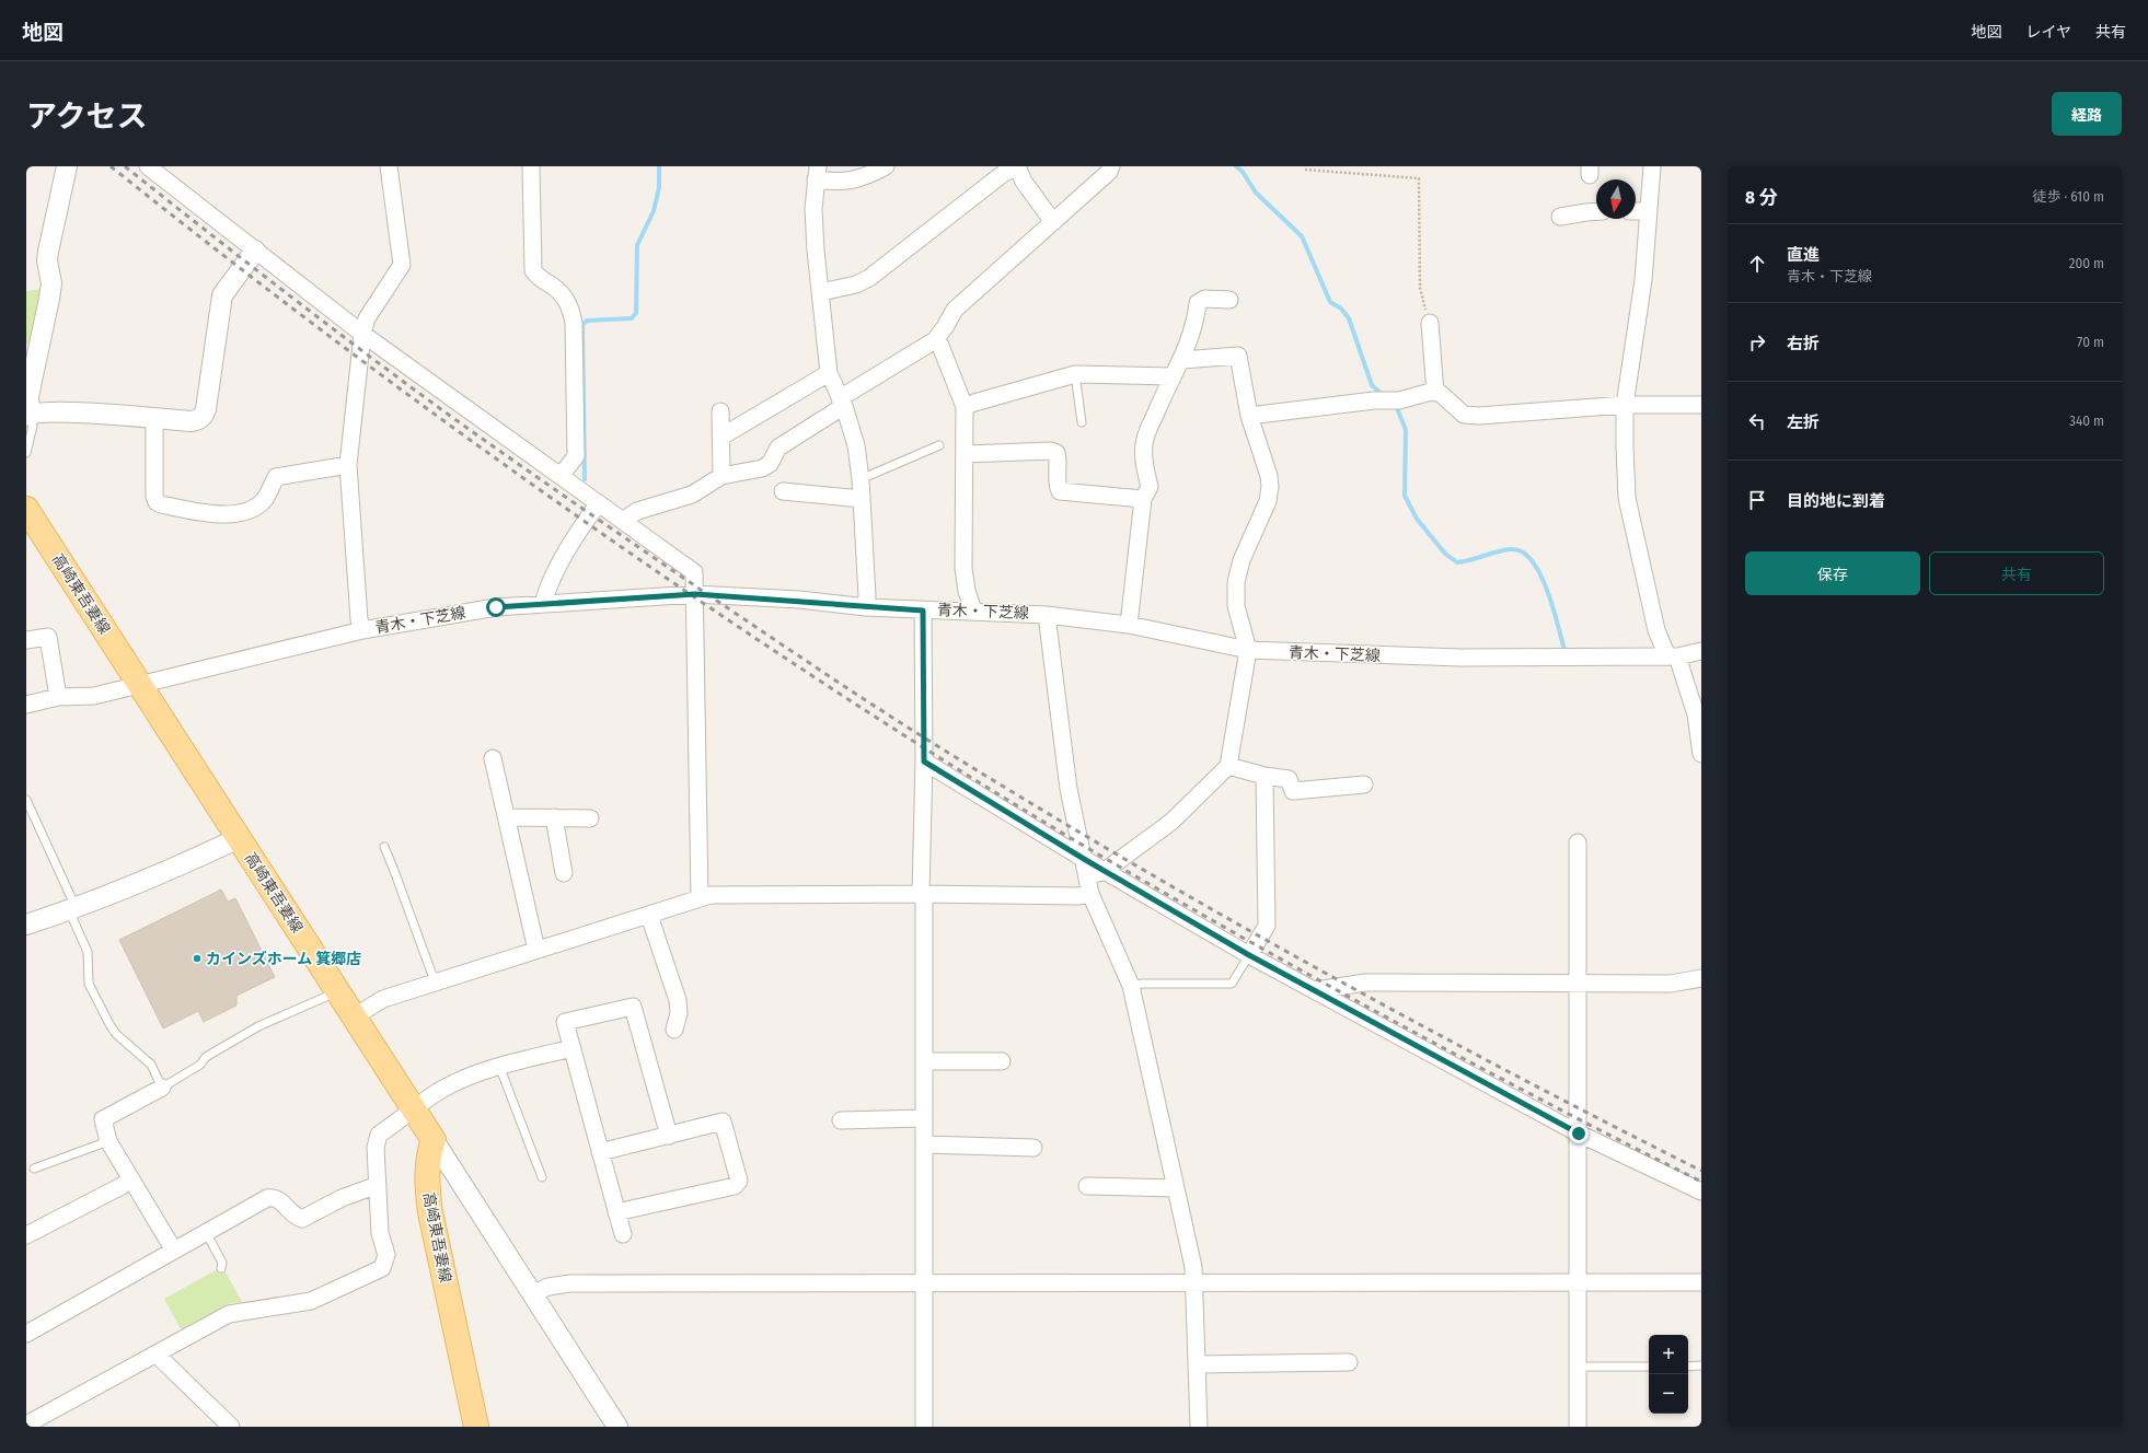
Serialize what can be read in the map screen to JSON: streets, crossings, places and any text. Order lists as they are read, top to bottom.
{
  "streets": {
    "main road": ["高崎東吾妻線"],
    "street": ["青木・下芝線"]
  },
  "crossings": [
    ["高崎東吾妻線", "青木・下芝線"]
  ],
  "places": ["カインズホーム 箕郷店"],
  "north": "bottom",
  "page": {
    "header": "地図",
    "nav": ["地図", "レイヤ", "共有"],
    "title": "アクセス",
    "buttons": [
      "経路",
      ["保存", "共有"]
    ],
    "heading": ["8 分", "徒歩 · 610 m"],
    "list": [
      ["直進", "青木・下芝線", "200 m"],
      ["右折", "70 m"],
      ["左折", "340 m"],
      "目的地に到着"
    ],
    "map_buttons": ["+", "−"]
  }
}
